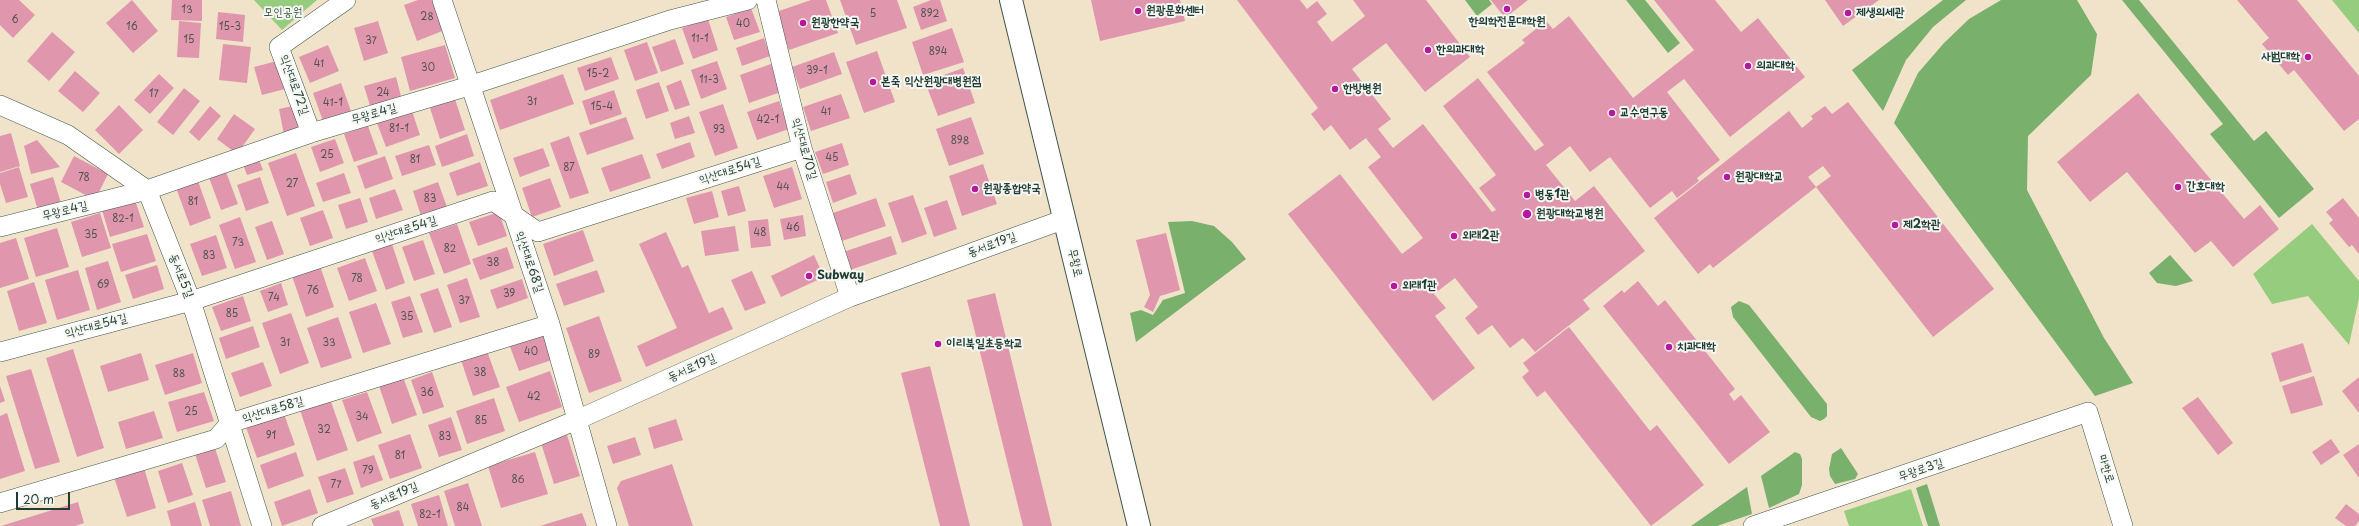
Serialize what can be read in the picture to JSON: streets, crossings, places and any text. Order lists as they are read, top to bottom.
{
  "streets": {
    "street": [
      "익산대로72길",
      "무왕로4길",
      "익산대로70길",
      "익산대로54길",
      "동서로19길",
      "익산대로68길",
      "무왕로",
      "동서로5길",
      "익산대로58길",
      "마한로",
      "무왕로3길"
    ]
  },
  "crossings": [
    ["익산대로72길", "무왕로4길"],
    ["무왕로4길", "익산대로68길"],
    ["무왕로4길", "동서로5길"],
    ["익산대로70길", "익산대로54길"],
    ["익산대로70길", "동서로19길"],
    ["익산대로54길", "익산대로68길"],
    ["익산대로54길", "동서로5길"],
    ["동서로19길", "익산대로68길"],
    ["동서로19길", "무왕로"],
    ["익산대로68길", "익산대로58길"],
    ["동서로5길", "익산대로58길"],
    ["마한로", "무왕로3길"]
  ],
  "parks": ["모인공원"],
  "places": [
    "한의학전문대학원",
    "원광문화센터",
    "제생의세관",
    "원광한약국",
    "한의과대학",
    "사범대학",
    "의과대학",
    "본죽 익산원광대병원점",
    "한방병원",
    "교수연구동",
    "원광대학교",
    "간호대학",
    "원광종합약국",
    "병동1관",
    "원광대학교병원",
    "제2학관",
    "외래2관",
    "Subway",
    "외래1관",
    "이리북일초등학교",
    "치과대학"
  ],
  "house_numbers": [
    "13",
    "5",
    "892",
    "28",
    "6",
    "40",
    "16",
    "15-3",
    "11-1",
    "15",
    "37",
    "894",
    "41",
    "30",
    "39-1",
    "15-2",
    "11-3",
    "24",
    "17",
    "31",
    "41-1",
    "15-4",
    "41",
    "42-1",
    "81-1",
    "93",
    "898",
    "25",
    "45",
    "81",
    "87",
    "78",
    "27",
    "44",
    "83",
    "81",
    "82-1",
    "46",
    "48",
    "35",
    "73",
    "82",
    "83",
    "38",
    "78",
    "69",
    "76",
    "39",
    "74",
    "37",
    "85",
    "35",
    "31",
    "33",
    "40",
    "89",
    "38",
    "88",
    "36",
    "42",
    "25",
    "34",
    "85",
    "32",
    "91",
    "83",
    "81",
    "79",
    "86",
    "77",
    "84",
    "82-1"
  ],
  "scale_bar": "20 m"
}
